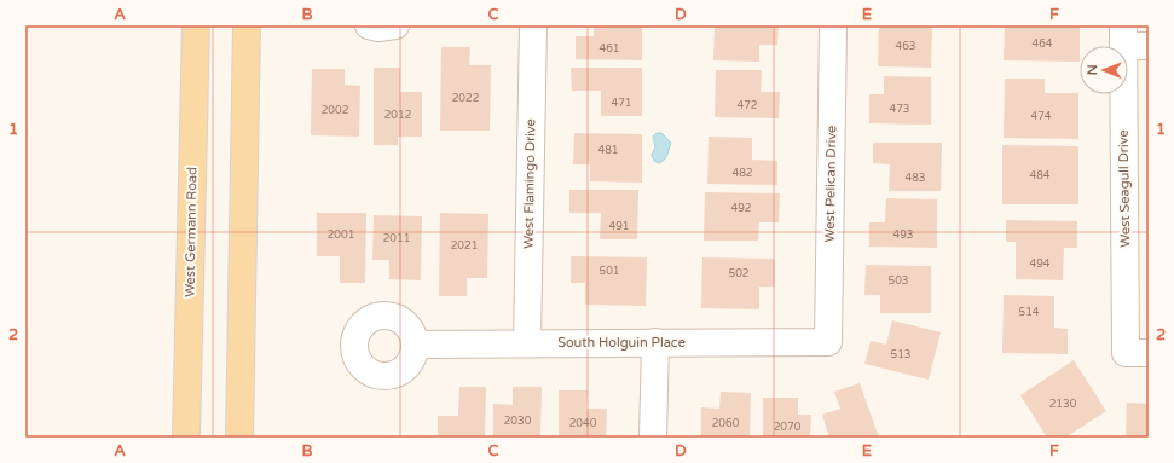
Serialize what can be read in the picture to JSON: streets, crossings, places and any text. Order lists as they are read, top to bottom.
{
  "streets": {
    "main road": ["West Germann Road"],
    "street": [
      "West Flamingo Drive",
      "West Pelican Drive",
      "West Seagull Drive",
      "South Holguin Place"
    ]
  },
  "crossings": [
    ["West Flamingo Drive", "South Holguin Place"],
    ["West Pelican Drive", "South Holguin Place"]
  ],
  "house_numbers": [
    "464",
    "463",
    "461",
    "2022",
    "471",
    "472",
    "473",
    "2002",
    "2012",
    "474",
    "481",
    "482",
    "484",
    "483",
    "492",
    "491",
    "2001",
    "493",
    "2011",
    "2021",
    "494",
    "501",
    "502",
    "503",
    "514",
    "513",
    "2130",
    "2030",
    "2040",
    "2060",
    "2070"
  ],
  "north": "left",
  "grid": {
    "columns": [
      "A",
      "B",
      "C",
      "D",
      "E",
      "F"
    ],
    "rows": ["1", "2"]
  }
}
